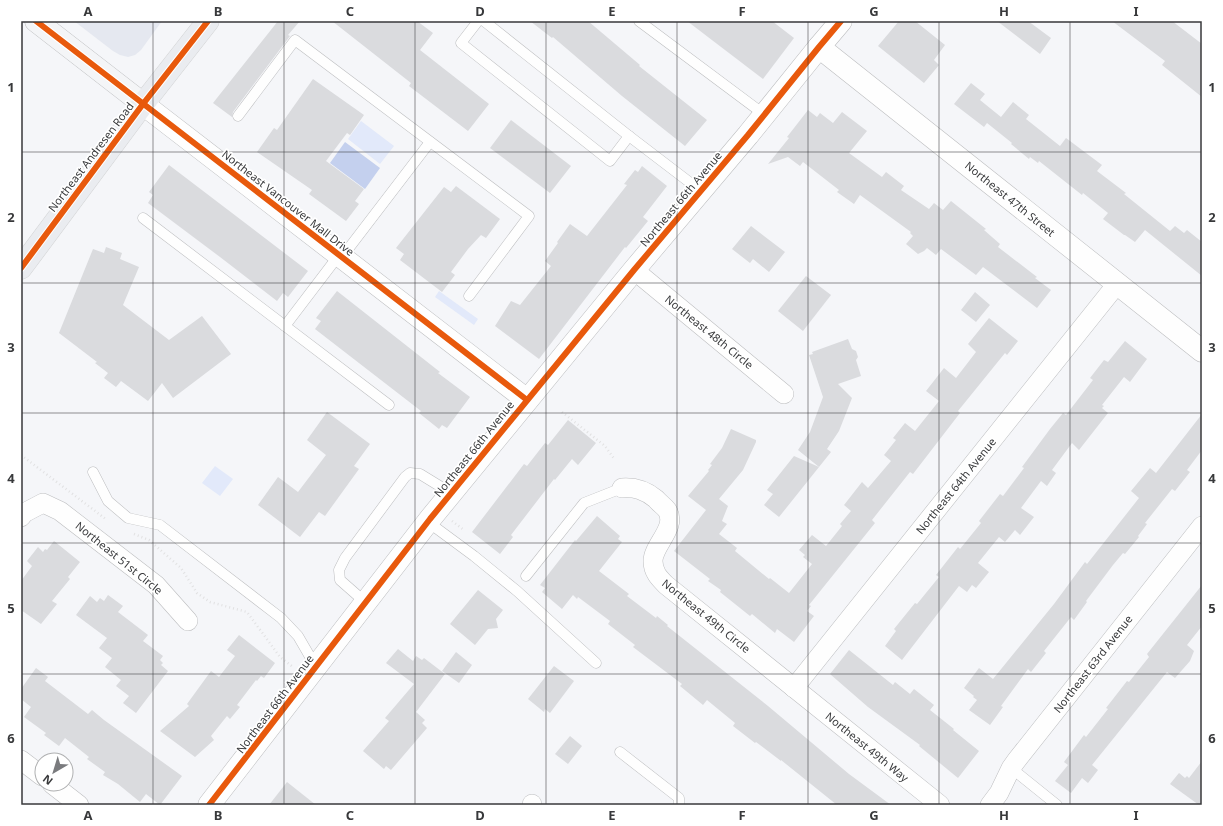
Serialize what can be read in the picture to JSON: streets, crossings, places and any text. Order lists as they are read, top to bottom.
{
  "streets": {
    "main road": ["Northeast Andresen Road", "Northeast Vancouver Mall Drive"],
    "street": [
      "Northeast 66th Avenue",
      "Northeast 47th Street",
      "Northeast 48th Circle",
      "Northeast 64th Avenue",
      "Northeast 51st Circle",
      "Northeast 49th Circle",
      "Northeast 63rd Avenue",
      "Northeast 49th Way"
    ]
  },
  "crossings": [
    ["Northeast Andresen Road", "Northeast Vancouver Mall Drive"],
    ["Northeast 66th Avenue", "Northeast 47th Street"],
    ["Northeast 66th Avenue", "Northeast Vancouver Mall Drive"],
    ["Northeast 66th Avenue", "Northeast 48th Circle"],
    ["Northeast 47th Street", "Northeast 64th Avenue"],
    ["Northeast 64th Avenue", "Northeast 49th Circle"],
    ["Northeast 64th Avenue", "Northeast 49th Way"],
    ["Northeast 49th Circle", "Northeast 49th Way"]
  ],
  "north": "bottom left",
  "grid": {
    "columns": [
      "A",
      "B",
      "C",
      "D",
      "E",
      "F",
      "G",
      "H",
      "I"
    ],
    "rows": [
      "1",
      "2",
      "3",
      "4",
      "5",
      "6"
    ]
  }
}
